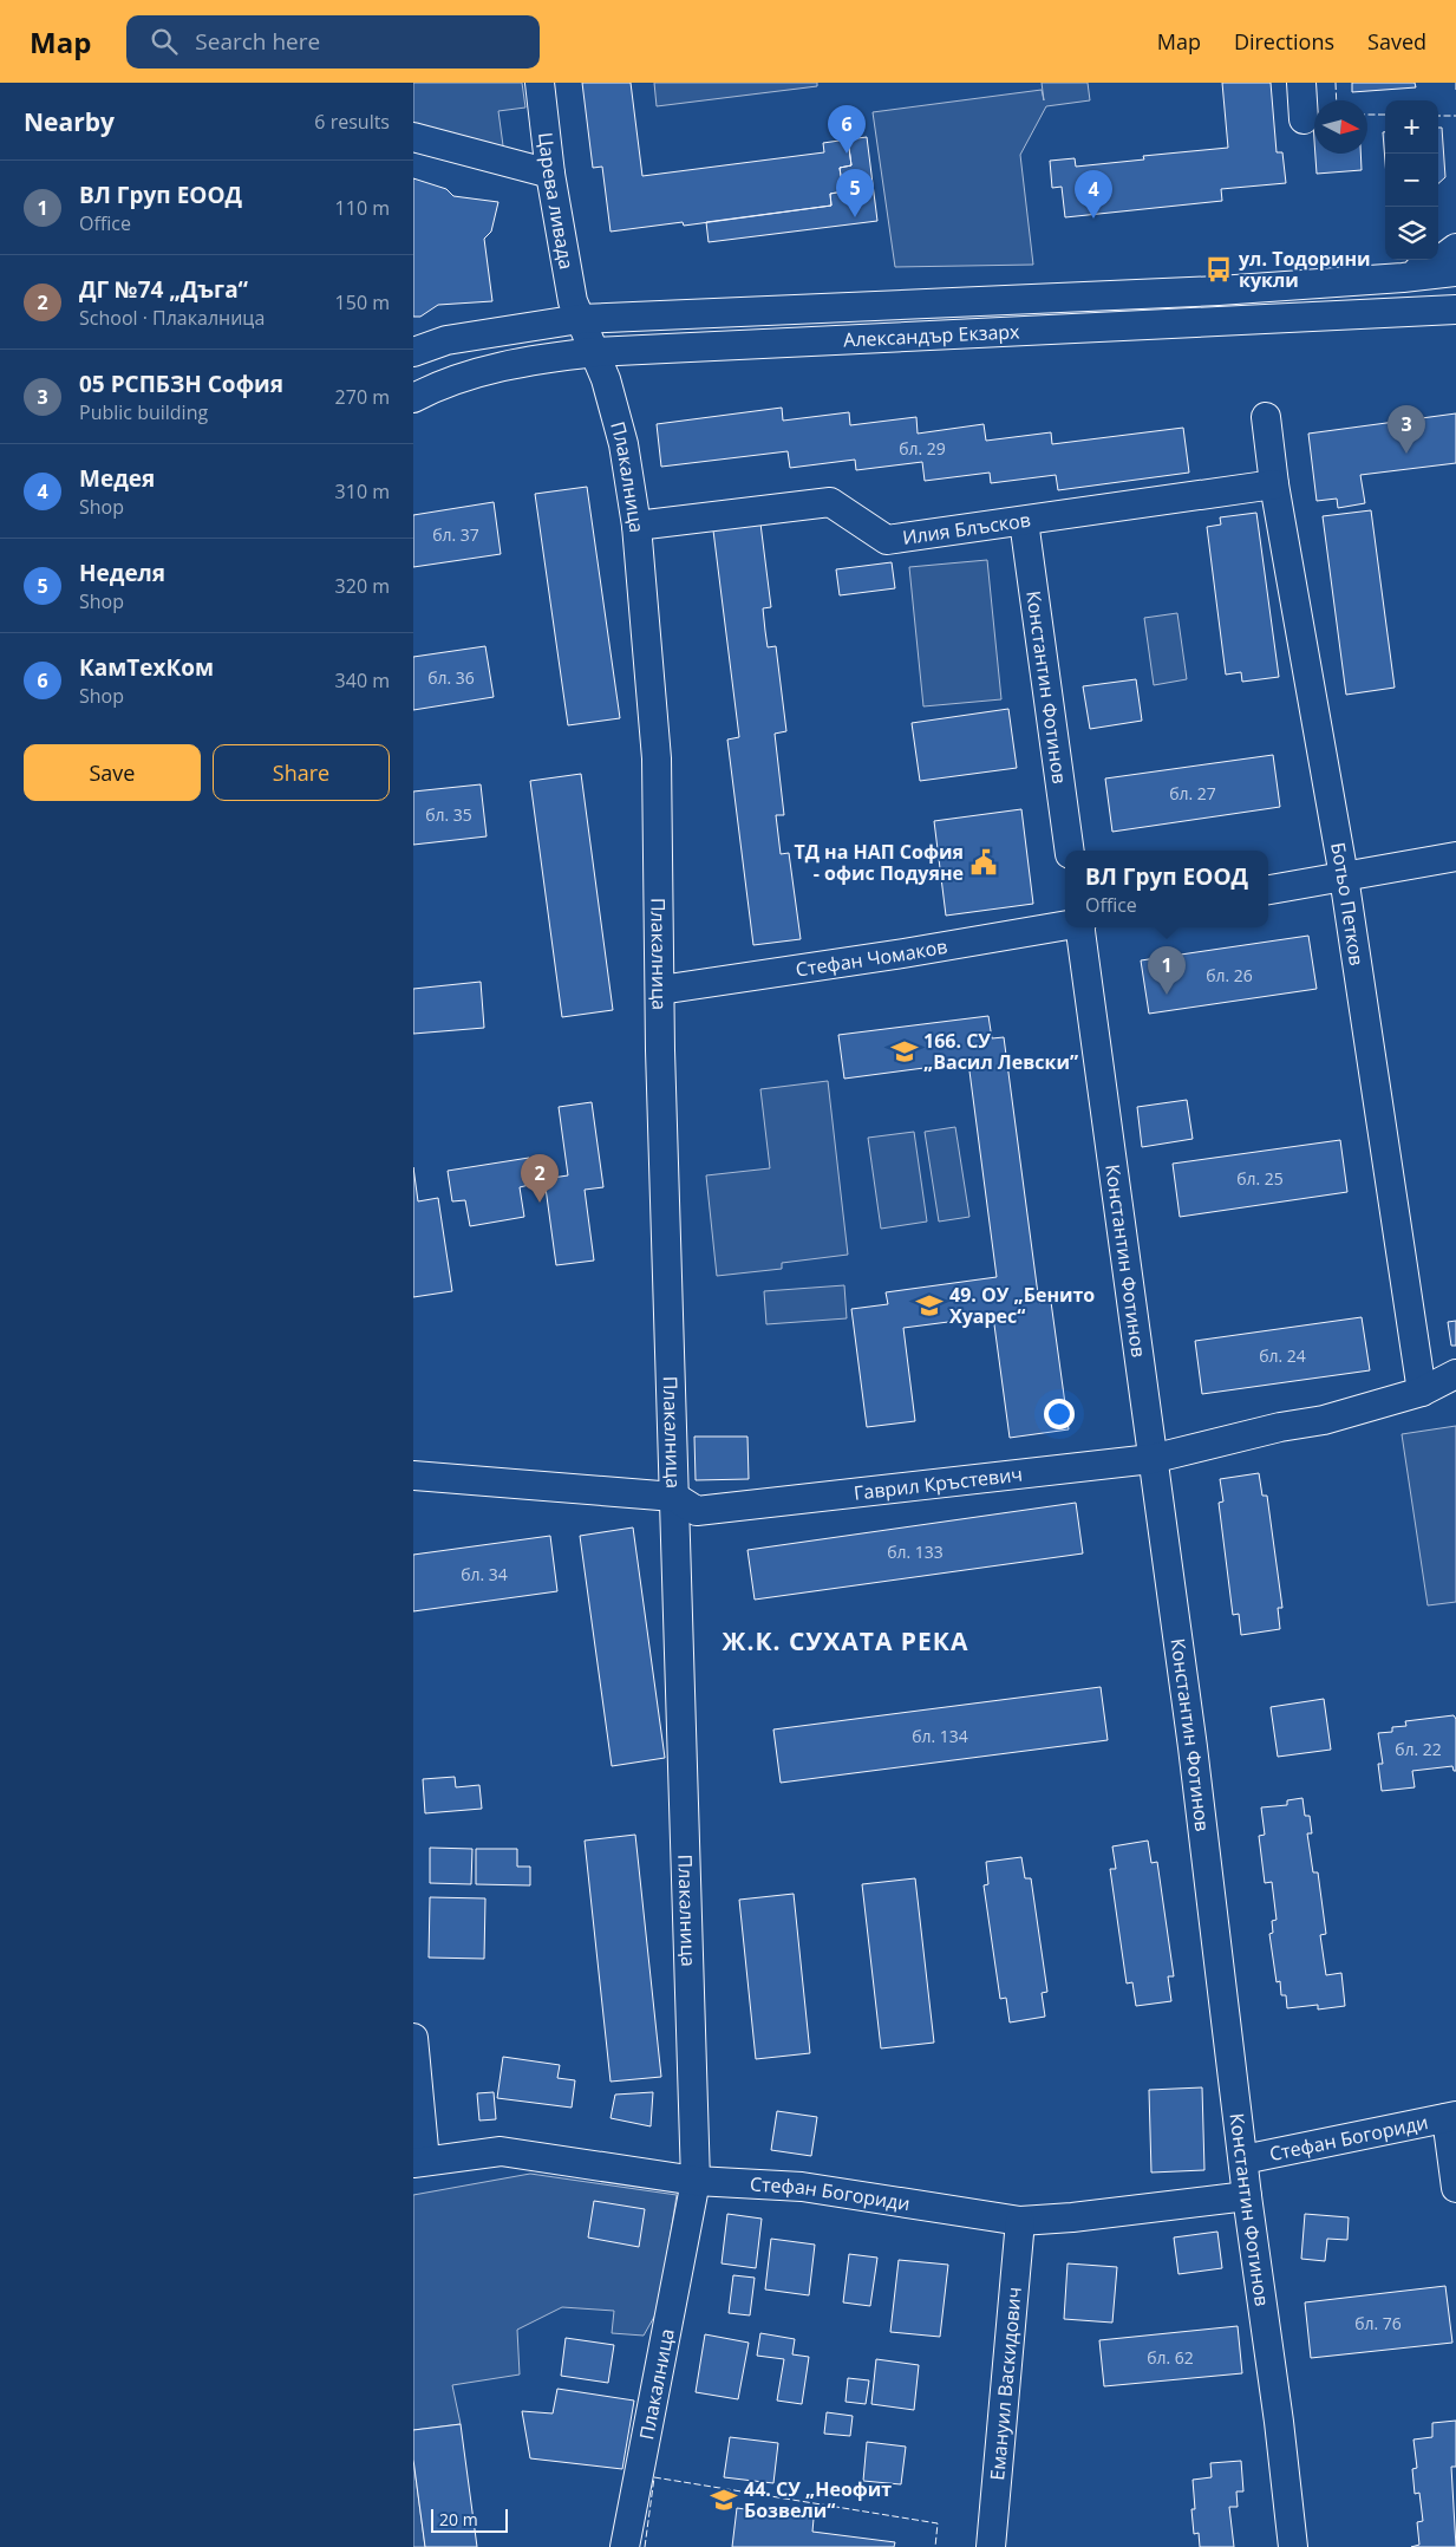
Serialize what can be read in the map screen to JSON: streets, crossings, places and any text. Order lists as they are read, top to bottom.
{
  "streets": {
    "street": [
      "Царева ливада",
      "Александър Екзарх",
      "Плакалница",
      "Илия Блъсков",
      "Константин Фотинов",
      "Ботьо Петков",
      "Стефан Чомаков",
      "Гаврил Кръстевич",
      "Стефан Богориди",
      "Емануил Васкидович"
    ]
  },
  "crossings": [
    ["Царева ливада", "Александър Екзарх"],
    ["Царева ливада", "Плакалница"],
    ["Александър Екзарх", "Плакалница"],
    ["Плакалница", "Илия Блъсков"],
    ["Плакалница", "Стефан Чомаков"],
    ["Плакалница", "Гаврил Кръстевич"],
    ["Плакалница", "Стефан Богориди"],
    ["Илия Блъсков", "Константин Фотинов"],
    ["Илия Блъсков", "Ботьо Петков"],
    ["Константин Фотинов", "Гаврил Кръстевич"],
    ["Константин Фотинов", "Стефан Богориди"],
    ["Ботьо Петков", "Гаврил Кръстевич"],
    ["Стефан Богориди", "Емануил Васкидович"]
  ],
  "districts": ["Ж.К. СУХАТА РЕКА"],
  "places": {
    "bus stop": ["ул. Тодорини кукли"],
    "public building": ["ТД на НАП София - офис Подуяне"],
    "school or university": ["166. СУ „Васил Левски”", "49. ОУ „Бенито Хуарес“", "44. СУ „Неофит Бозвели“"]
  },
  "house_numbers": [
    "бл. 29",
    "бл. 37",
    "бл. 36",
    "бл. 27",
    "бл. 35",
    "бл. 26",
    "бл. 25",
    "бл. 24",
    "бл. 133",
    "бл. 34",
    "бл. 134",
    "бл. 22",
    "бл. 76",
    "бл. 62"
  ],
  "scale_bar": "20 m",
  "north": "right",
  "page": {
    "header": "Map",
    "search": "Search here",
    "nav": ["Map", "Directions", "Saved"],
    "heading": ["Nearby", "6 results"],
    "map_buttons": ["+", "−"],
    "pins": [
      "6",
      "5",
      "4",
      "3",
      "1",
      "2"
    ],
    "list": [
      {
        "mark": "1",
        "name": "ВЛ Груп ЕООД",
        "note": "Office",
        "value": "110 m"
      },
      {
        "mark": "2",
        "name": "ДГ №74 „Дъга“",
        "note": "School · Плакалница",
        "value": "150 m"
      },
      {
        "mark": "3",
        "name": "05 РСПБЗН София",
        "note": "Public building",
        "value": "270 m"
      },
      {
        "mark": "4",
        "name": "Медея",
        "note": "Shop",
        "value": "310 m"
      },
      {
        "mark": "5",
        "name": "Неделя",
        "note": "Shop",
        "value": "320 m"
      },
      {
        "mark": "6",
        "name": "КамТехКом",
        "note": "Shop",
        "value": "340 m"
      }
    ],
    "buttons": ["Save", "Share"],
    "popup": ["ВЛ Груп ЕООД", "Office"],
    "scale": "20 m"
  }
}
